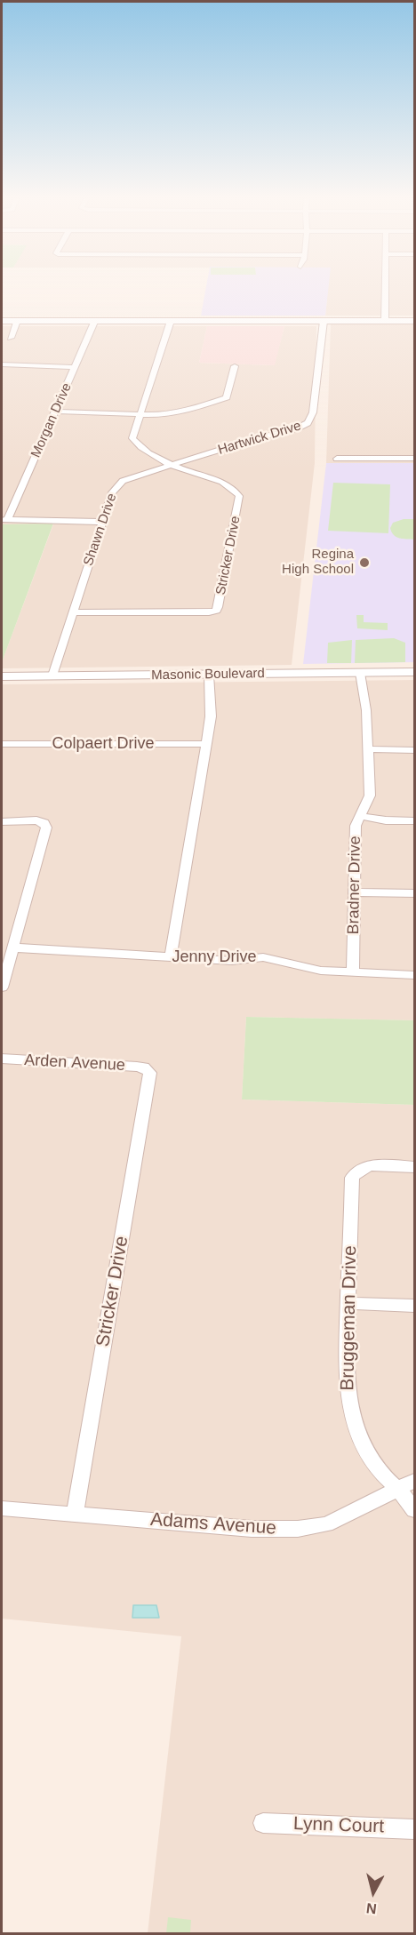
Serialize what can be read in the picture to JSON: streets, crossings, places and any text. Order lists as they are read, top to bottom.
{
  "streets": {
    "street": [
      "Morgan Drive",
      "Hartwick Drive",
      "Shawn Drive",
      "Stricker Drive",
      "Masonic Boulevard",
      "Colpaert Drive",
      "Bradner Drive",
      "Jenny Drive",
      "Arden Avenue",
      "Bruggeman Drive",
      "Adams Avenue",
      "Lynn Court"
    ]
  },
  "crossings": [
    ["Hartwick Drive", "Shawn Drive"],
    ["Hartwick Drive", "Stricker Drive"],
    ["Shawn Drive", "Stricker Drive"],
    ["Shawn Drive", "Masonic Boulevard"],
    ["Stricker Drive", "Arden Avenue"],
    ["Stricker Drive", "Adams Avenue"],
    ["Masonic Boulevard", "Bradner Drive"],
    ["Bradner Drive", "Jenny Drive"],
    ["Bruggeman Drive", "Adams Avenue"]
  ],
  "places": ["Regina High School"],
  "north": "bottom"
}
